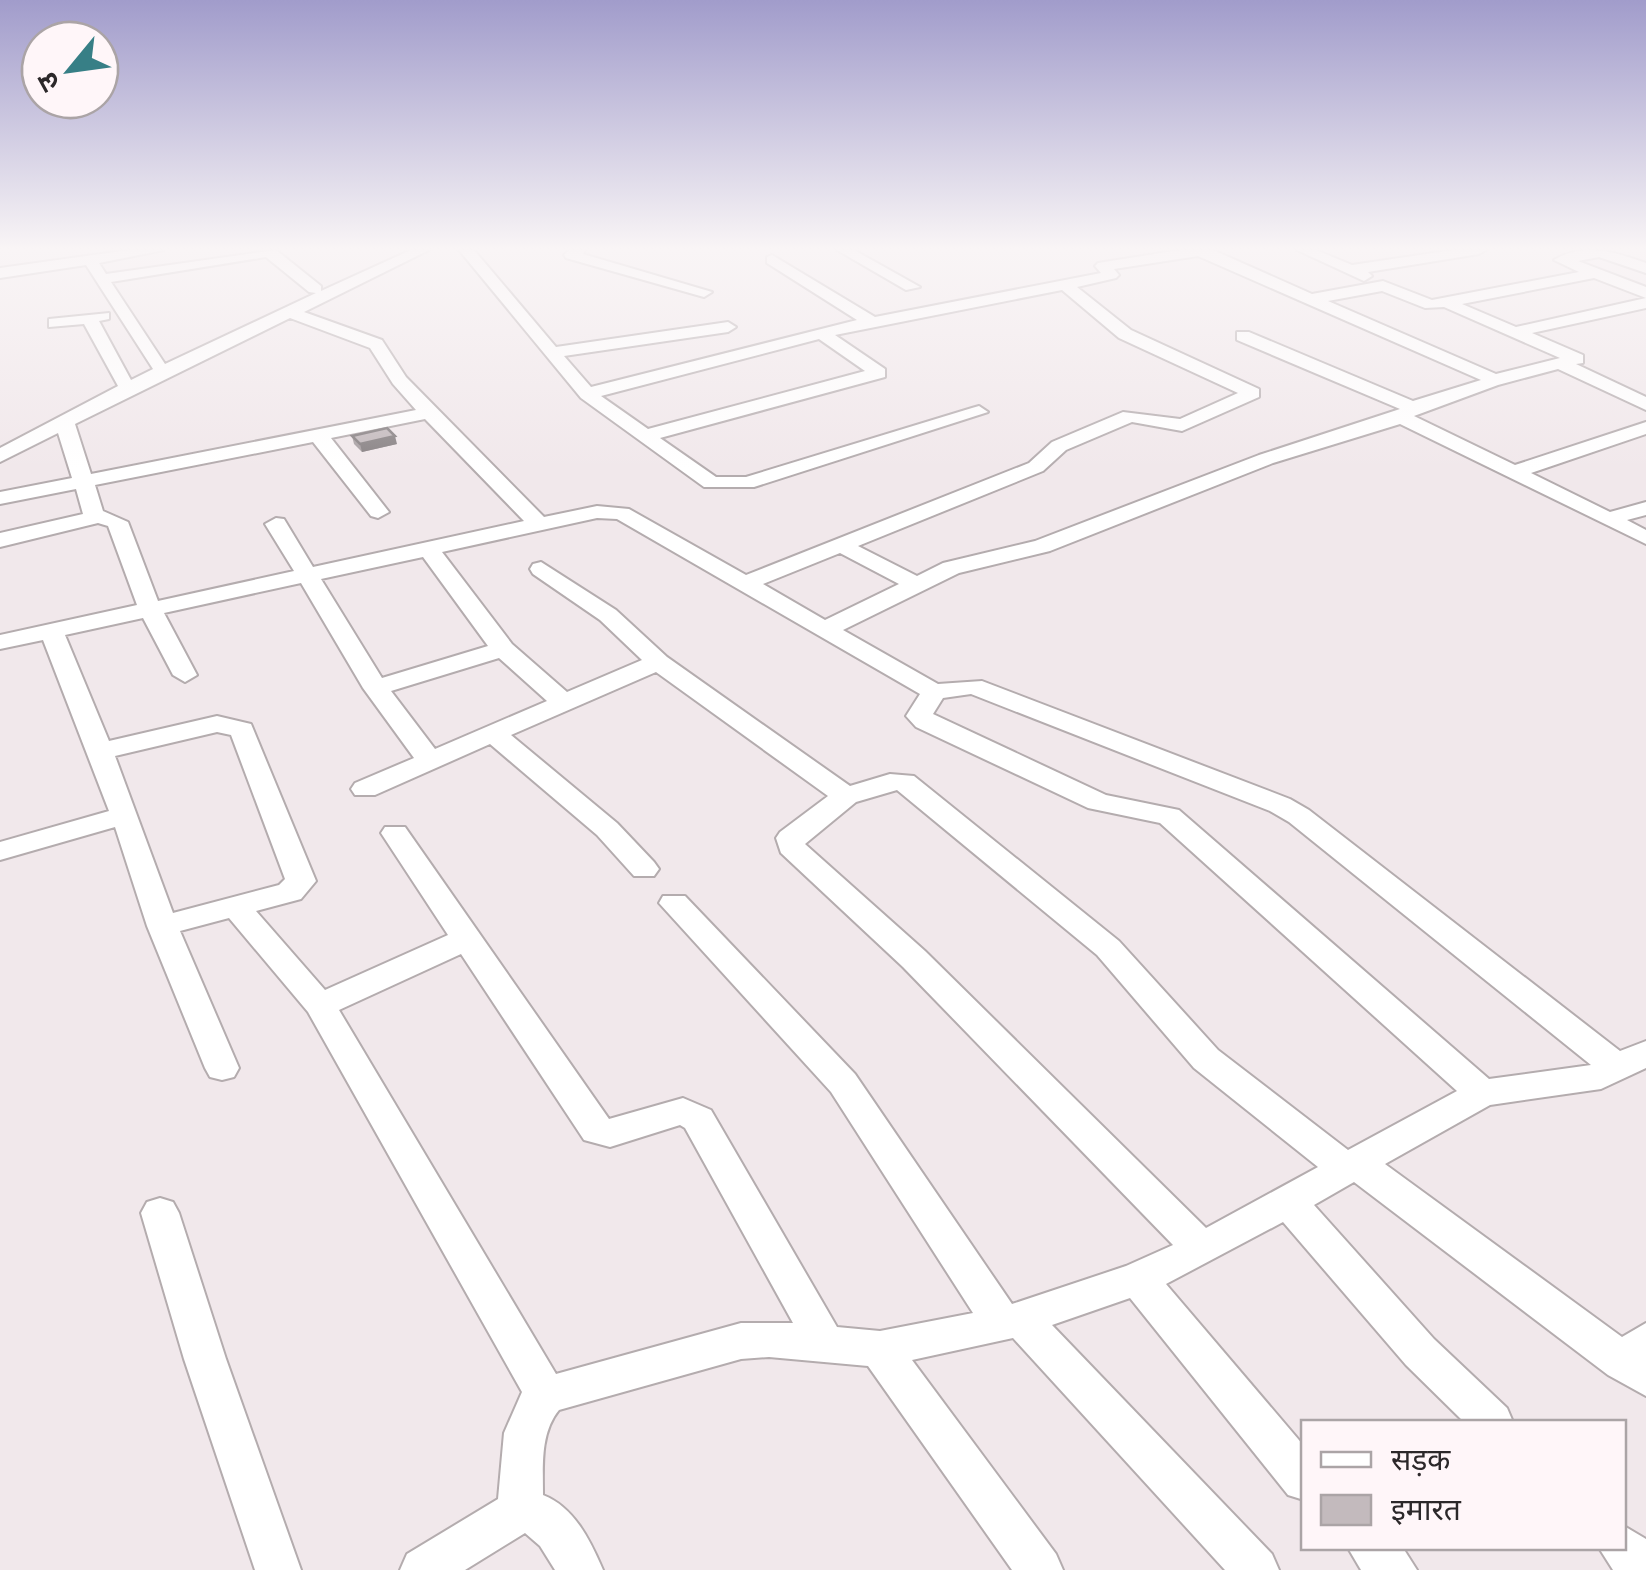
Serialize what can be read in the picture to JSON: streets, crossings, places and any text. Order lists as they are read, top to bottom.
{
  "legend": ["सड़क", "इमारत"],
  "north": "bottom left"
}
